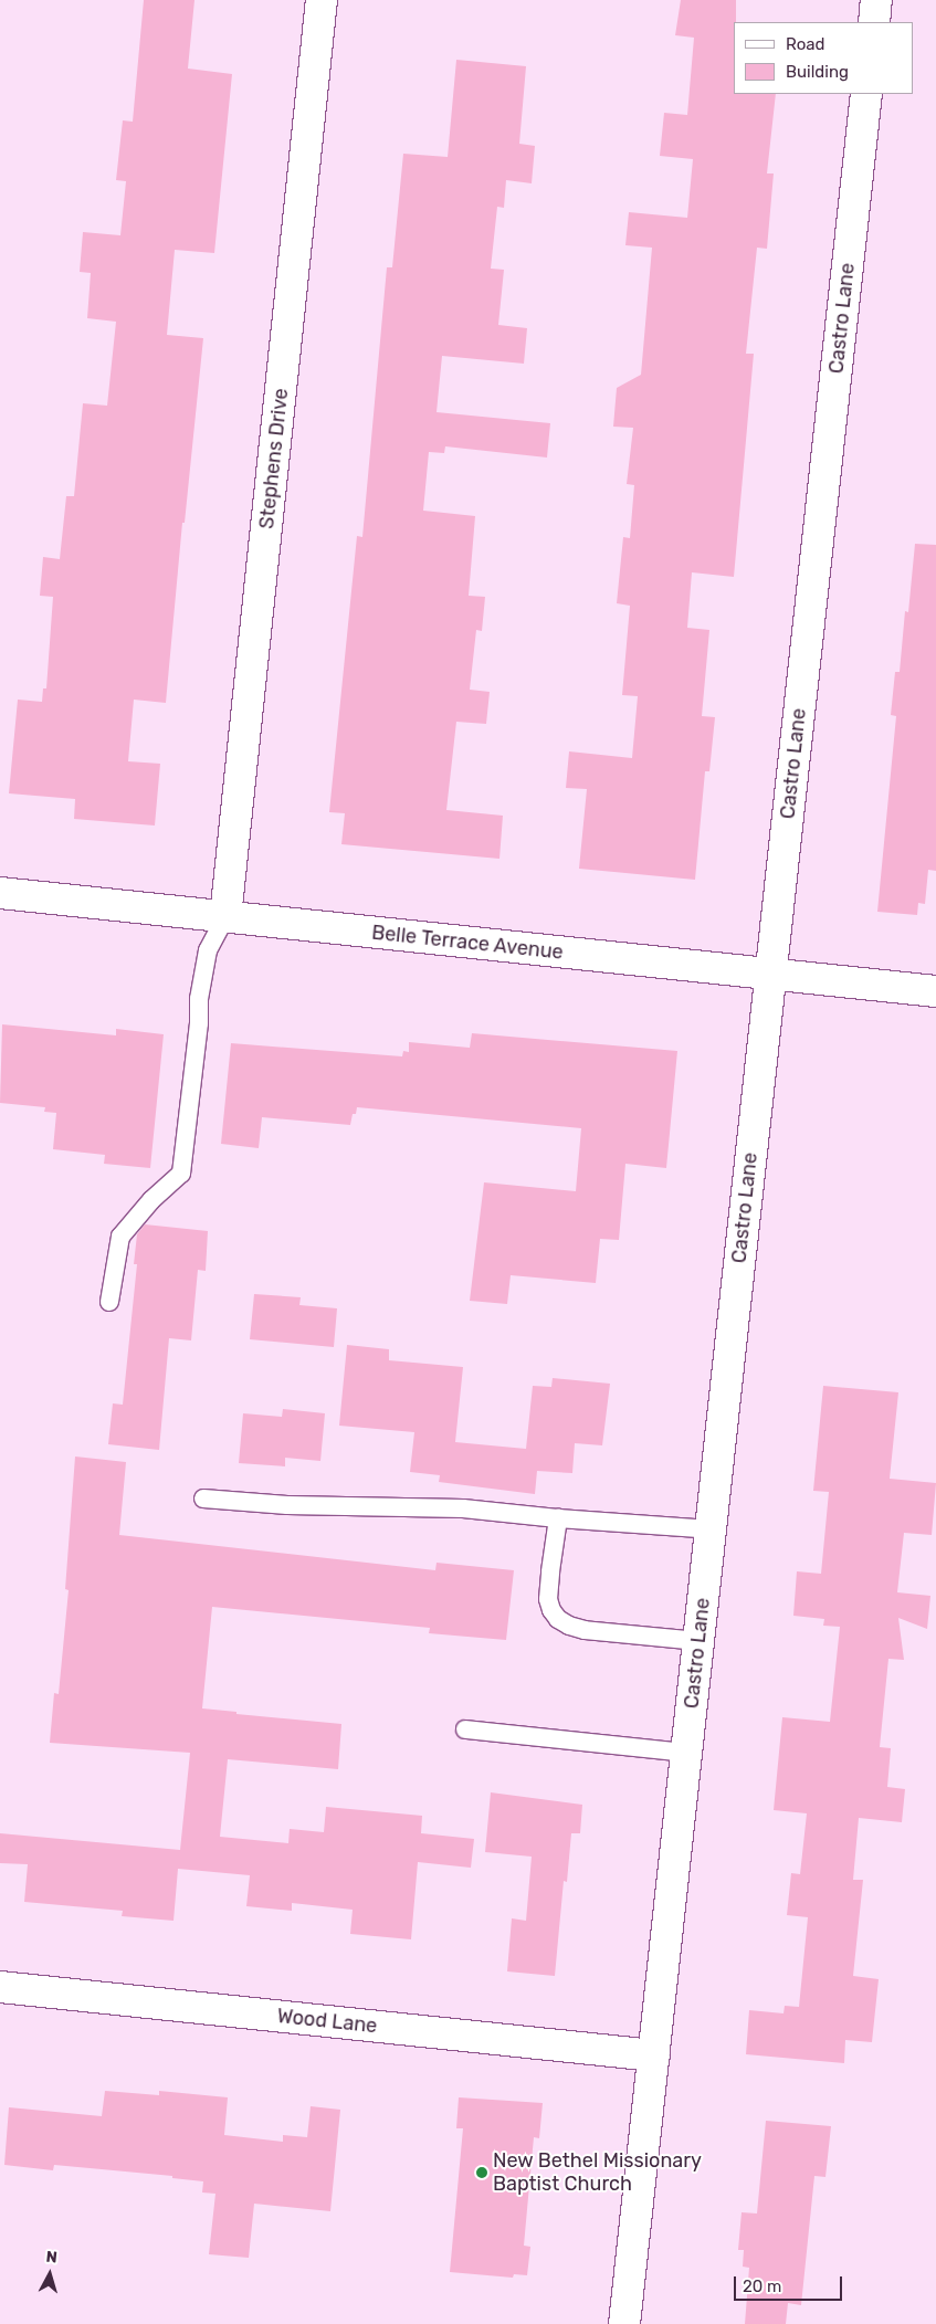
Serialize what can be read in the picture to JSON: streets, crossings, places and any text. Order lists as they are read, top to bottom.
{
  "streets": {
    "street": [
      "Castro Lane",
      "Stephens Drive",
      "Belle Terrace Avenue",
      "Wood Lane"
    ]
  },
  "crossings": [
    ["Castro Lane", "Belle Terrace Avenue"],
    ["Castro Lane", "Wood Lane"],
    ["Stephens Drive", "Belle Terrace Avenue"]
  ],
  "places": ["New Bethel Missionary Baptist Church"],
  "legend": ["Road", "Building"],
  "scale_bar": "20 m",
  "north": "top"
}
